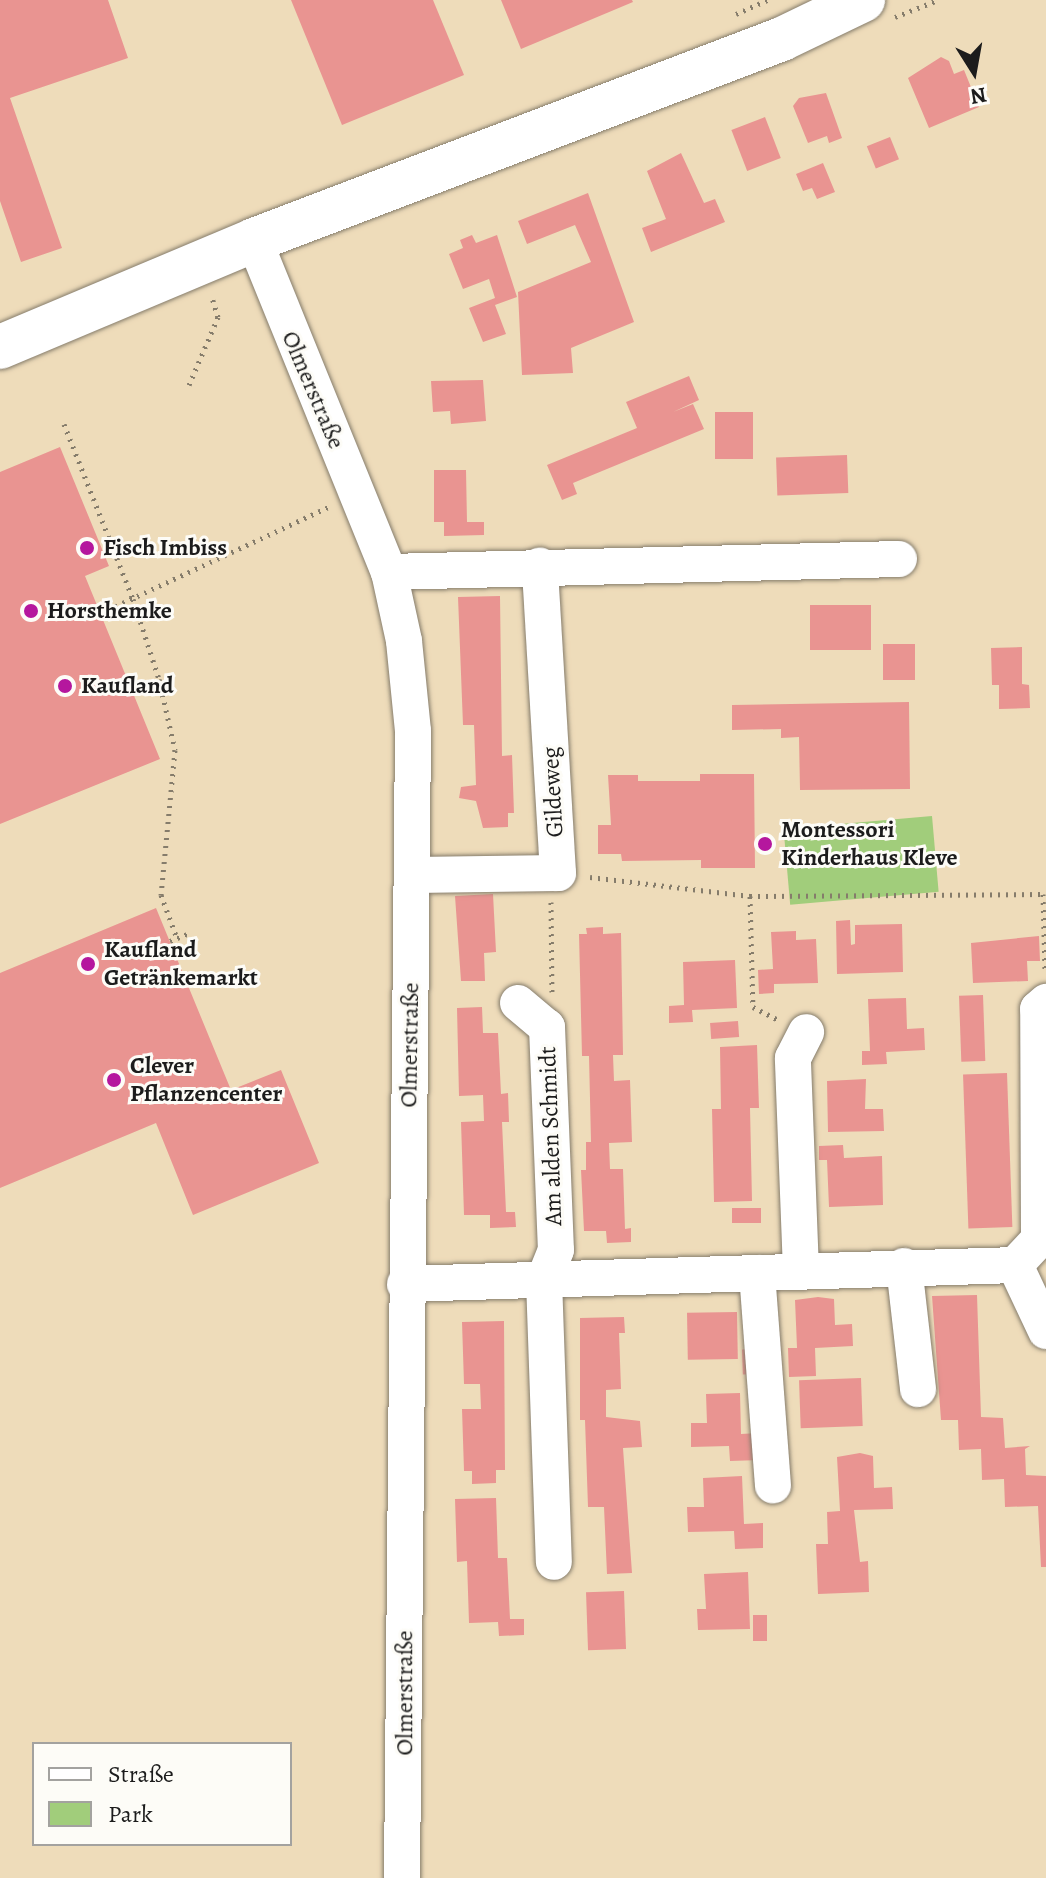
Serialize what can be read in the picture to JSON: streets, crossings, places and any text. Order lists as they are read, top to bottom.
{
  "streets": {
    "street": ["Olmerstraße", "Gildeweg", "Am alden Schmidt"]
  },
  "crossings": [
    ["Olmerstraße", "Gildeweg"]
  ],
  "places": [
    "Fisch Imbiss",
    "Horsthemke",
    "Kaufland",
    "Montessori Kinderhaus Kleve",
    "Kaufland Getränkemarkt",
    "Clever Pflanzencenter"
  ],
  "legend": ["Straße", "Park"],
  "north": "bottom"
}
